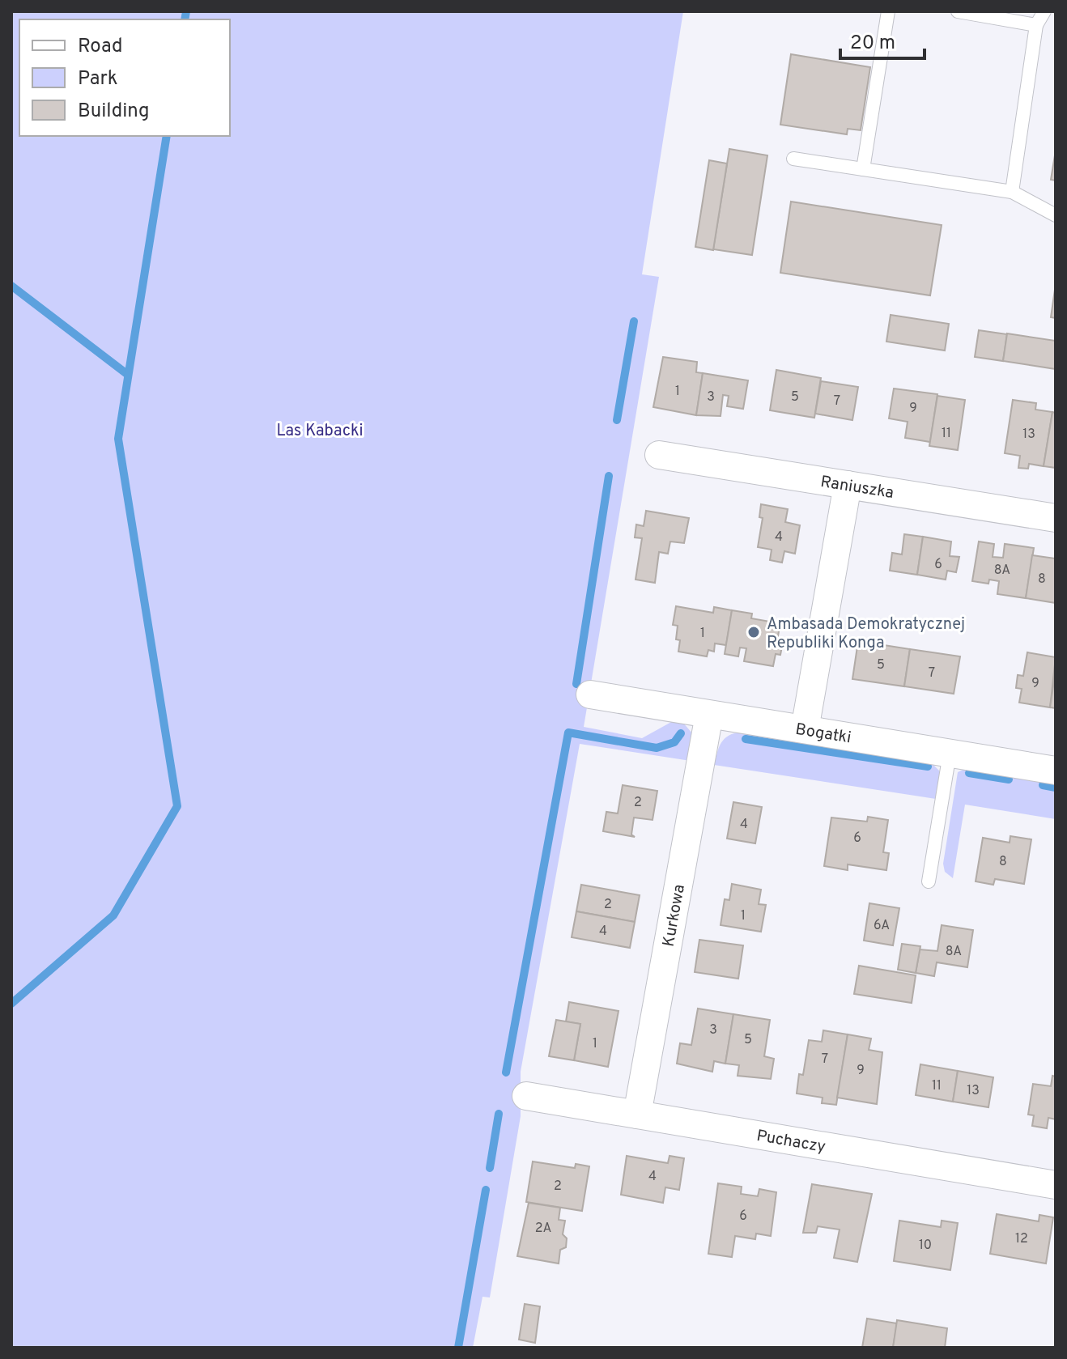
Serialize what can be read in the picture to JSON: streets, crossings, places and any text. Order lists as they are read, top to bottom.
{
  "streets": {
    "street": [
      "Raniuszka",
      "Bogatki",
      "Kurkowa",
      "Puchaczy"
    ]
  },
  "crossings": [
    ["Bogatki", "Kurkowa"],
    ["Kurkowa", "Puchaczy"]
  ],
  "parks": ["Las Kabacki"],
  "places": ["Ambasada Demokratycznej Republiki Konga"],
  "house_numbers": [
    "1",
    "3",
    "5",
    "7",
    "9",
    "11",
    "13",
    "4",
    "6",
    "8A",
    "8",
    "1",
    "5",
    "7",
    "9",
    "2",
    "4",
    "6",
    "8",
    "2",
    "1",
    "6A",
    "4",
    "8A",
    "3",
    "5",
    "1",
    "7",
    "9",
    "11",
    "13",
    "4",
    "2",
    "6",
    "2A",
    "12",
    "10"
  ],
  "legend": ["Road", "Park", "Building"],
  "scale_bar": "20 m"
}
